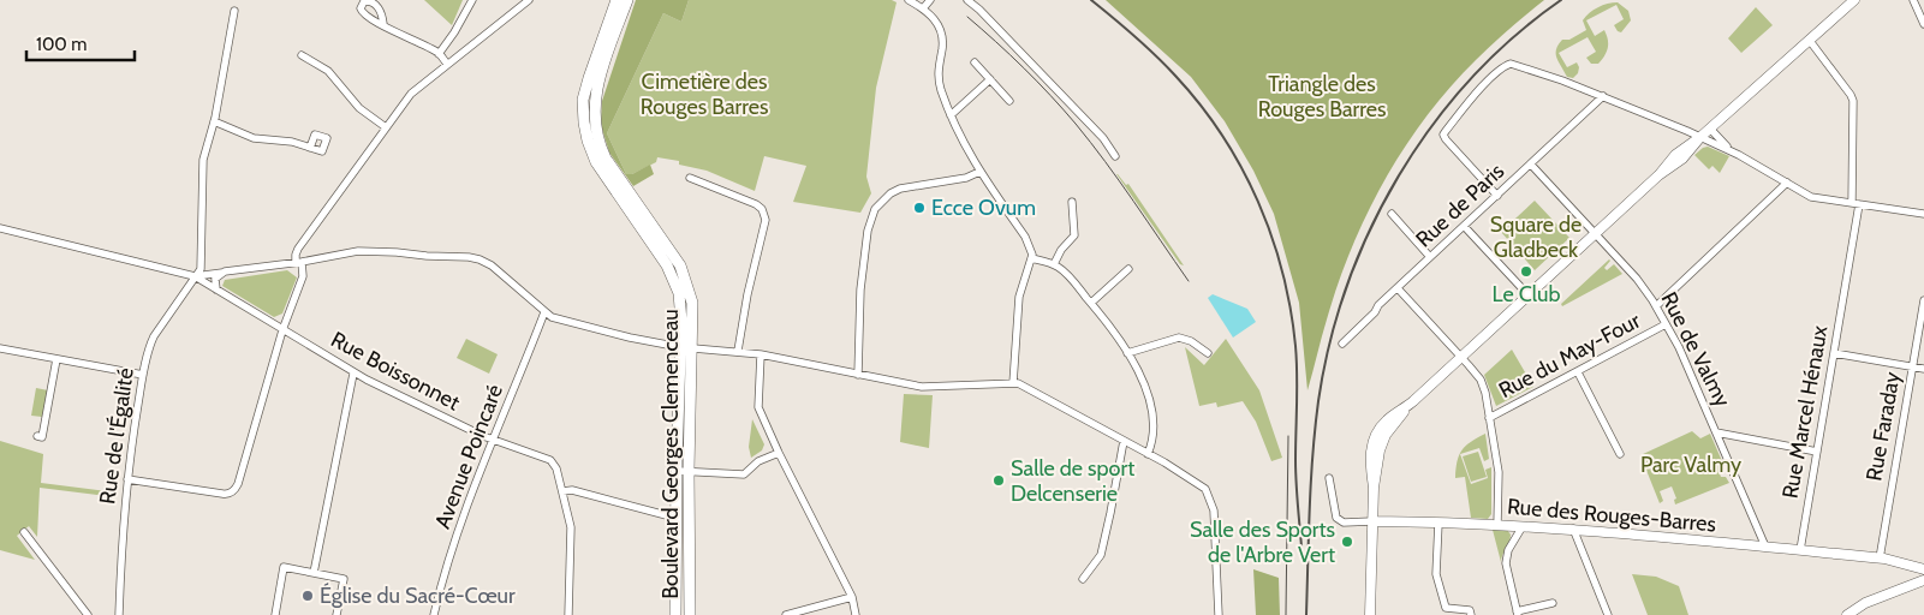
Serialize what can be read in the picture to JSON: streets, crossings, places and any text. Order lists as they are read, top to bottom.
{
  "streets": {
    "main road": ["Boulevard Georges Clemenceau"],
    "street": [
      "Rue de Paris",
      "Rue de Valmy",
      "Rue du May-Four",
      "Rue Boissonnet",
      "Rue Marcel Hénaux",
      "Rue Faraday",
      "Rue de l'Égalité",
      "Avenue Poincaré",
      "Rue des Rouges-Barres"
    ]
  },
  "crossings": [
    ["Rue de Paris", "Rue de Valmy"],
    ["Rue de Valmy", "Rue du May-Four"],
    ["Rue de Valmy", "Rue des Rouges-Barres"],
    ["Rue Boissonnet", "Rue de l'Égalité"],
    ["Rue Boissonnet", "Avenue Poincaré"],
    ["Rue Marcel Hénaux", "Rue des Rouges-Barres"],
    ["Rue Faraday", "Rue des Rouges-Barres"]
  ],
  "parks": [
    "Cimetière des Rouges Barres",
    "Triangle des Rouges Barres",
    "Square de Gladbeck",
    "Parc Valmy"
  ],
  "places": [
    "Ecce Ovum",
    "Le Club",
    "Salle de sport Delcenserie",
    "Salle des Sports de l'Arbre Vert",
    "Église du Sacré-Cœur"
  ],
  "scale_bar": "100 m"
}
